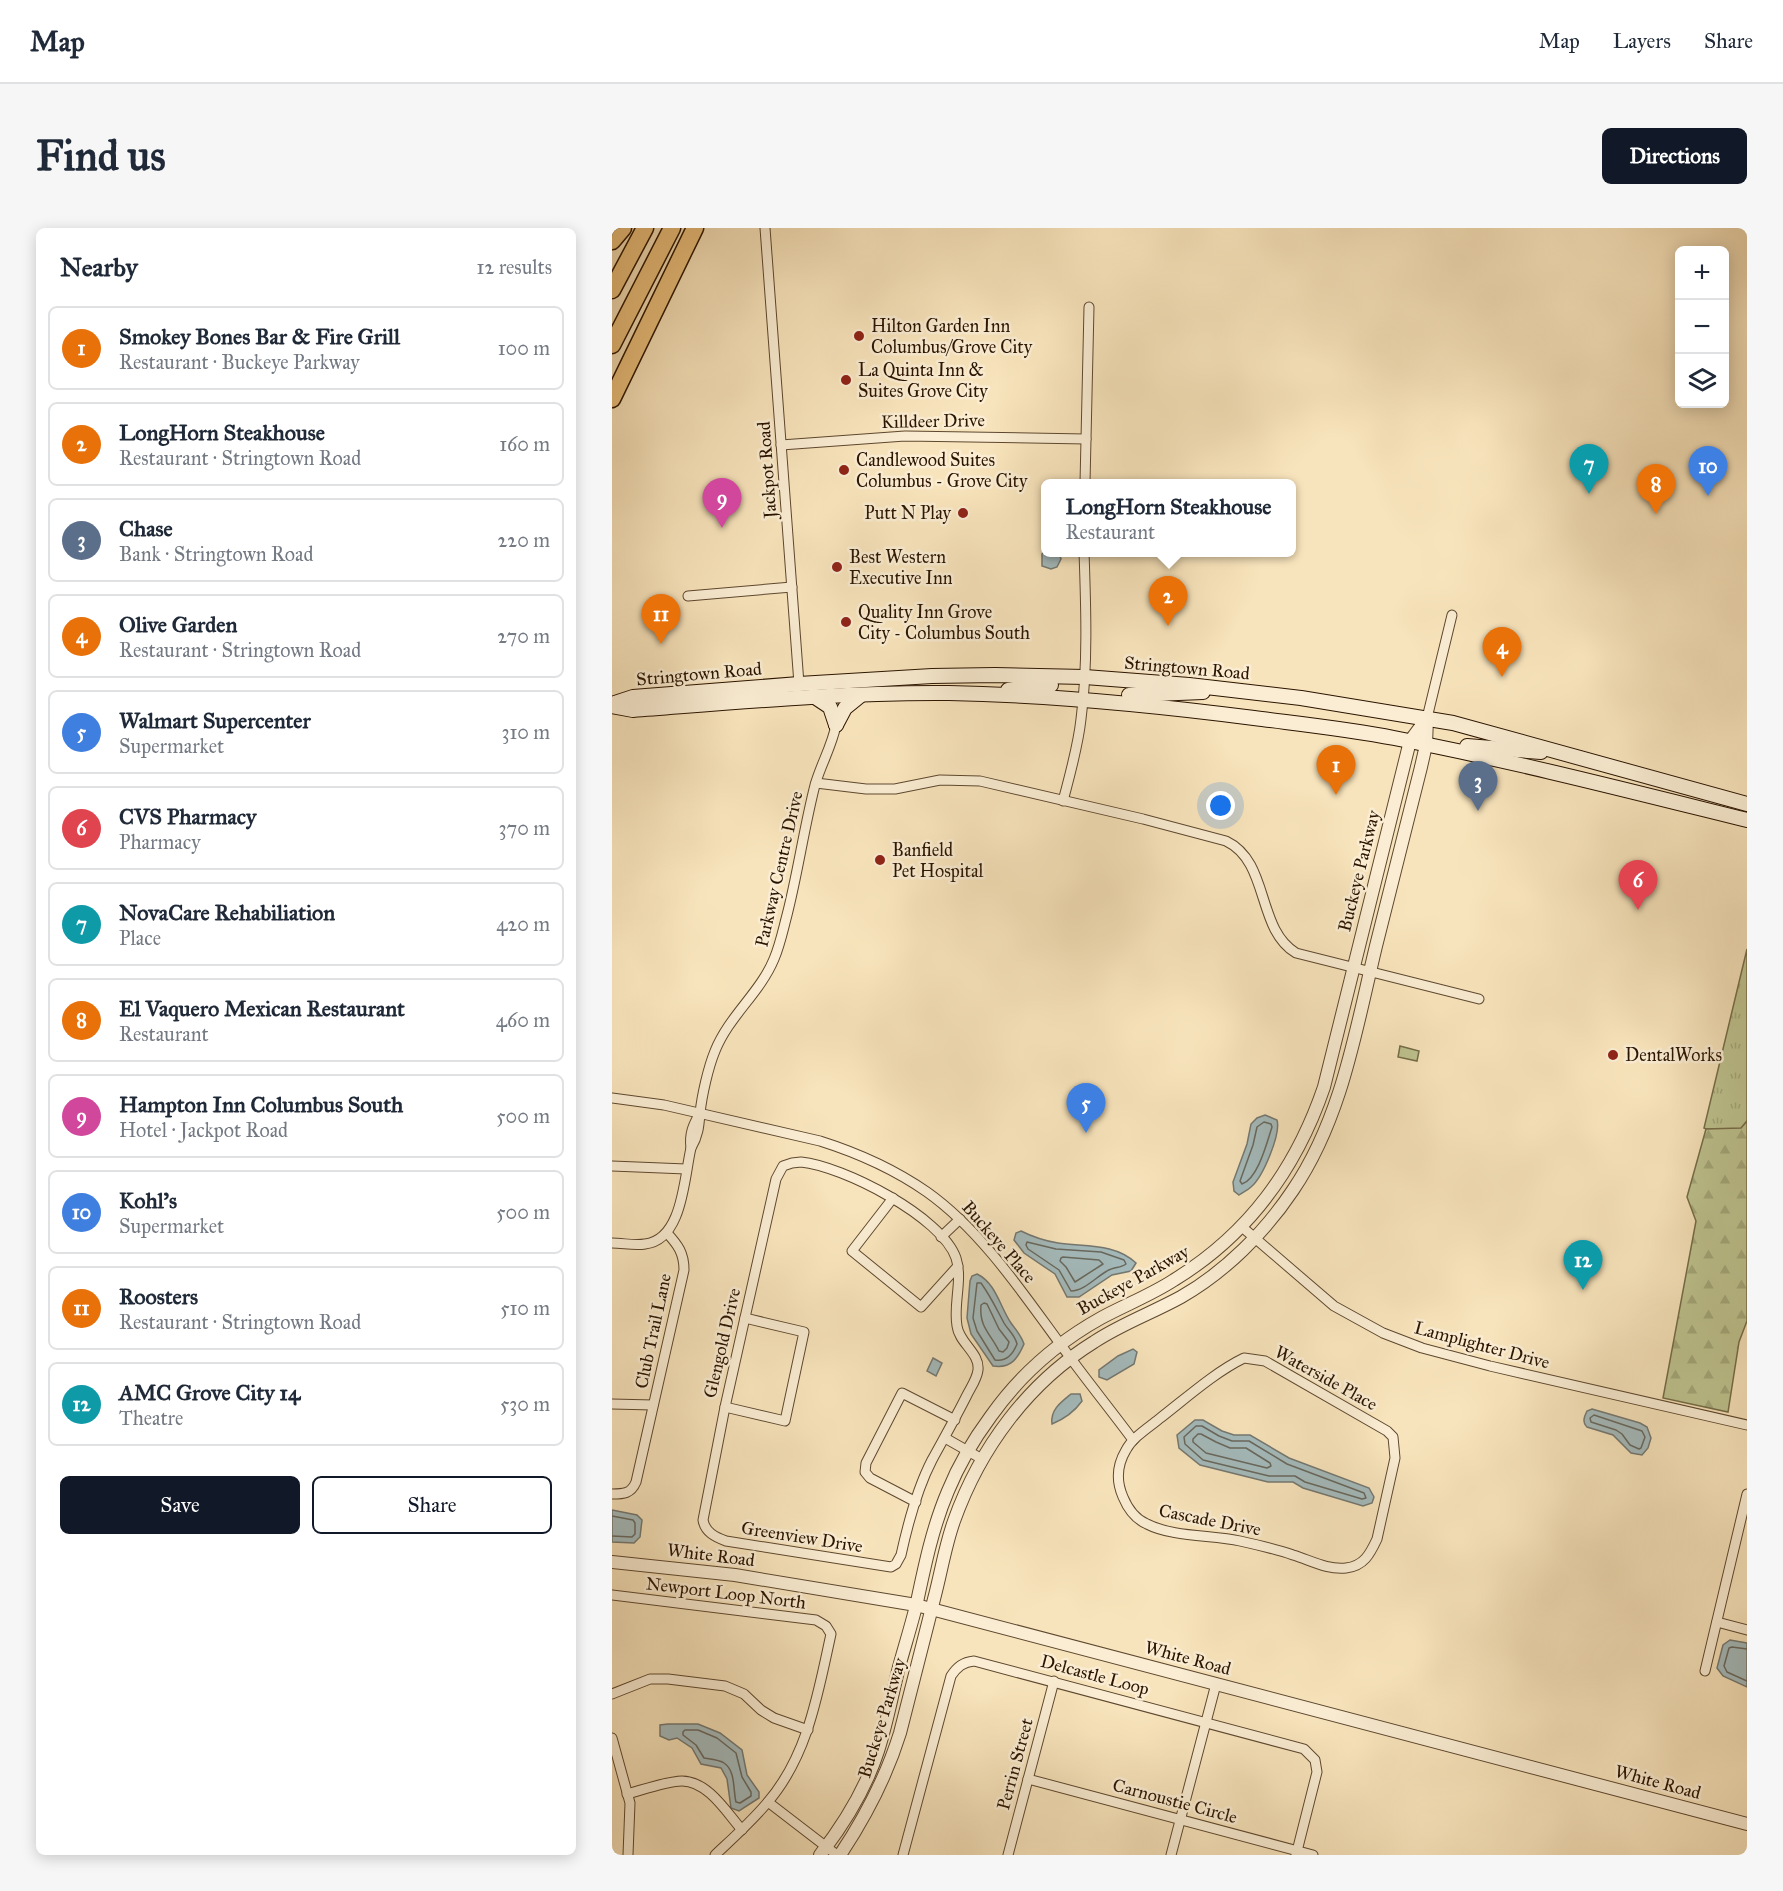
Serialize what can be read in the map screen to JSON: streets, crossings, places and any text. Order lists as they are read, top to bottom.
{
  "streets": {
    "main road": ["Stringtown Road"],
    "street": [
      "Killdeer Drive",
      "Jackpot Road",
      "Parkway Centre Drive",
      "Buckeye Parkway",
      "Buckeye Place",
      "Club Trail Lane",
      "Glengold Drive",
      "Lamplighter Drive",
      "Waterside Place",
      "Cascade Drive",
      "Greenview Drive",
      "White Road",
      "Newport Loop North",
      "Delcastle Loop",
      "Perrin Street",
      "Carnoustie Circle"
    ]
  },
  "crossings": [
    ["Killdeer Drive", "Jackpot Road"],
    ["Jackpot Road", "Stringtown Road"],
    ["Stringtown Road", "Buckeye Parkway"],
    ["Parkway Centre Drive", "Buckeye Place"],
    ["Parkway Centre Drive", "Club Trail Lane"],
    ["Buckeye Parkway", "Buckeye Place"],
    ["Buckeye Parkway", "Lamplighter Drive"],
    ["Buckeye Parkway", "White Road"],
    ["Buckeye Place", "Waterside Place"],
    ["Buckeye Place", "Cascade Drive"],
    ["Glengold Drive", "Greenview Drive"],
    ["Waterside Place", "Cascade Drive"],
    ["Delcastle Loop", "Perrin Street"],
    ["Delcastle Loop", "Carnoustie Circle"],
    ["Perrin Street", "Carnoustie Circle"]
  ],
  "places": [
    "Hilton Garden Inn Columbus/Grove City",
    "La Quinta Inn & Suites Grove City",
    "Candlewood Suites Columbus - Grove City",
    "Putt N Play",
    "Best Western Executive Inn",
    "Quality Inn Grove City - Columbus South",
    "Banfield Pet Hospital",
    "DentalWorks"
  ],
  "page": {
    "header": "Map",
    "nav": ["Map", "Layers", "Share"],
    "buttons": [
      "Directions",
      ["Save", "Share"]
    ],
    "title": "Find us",
    "heading": ["Nearby", "12 results"],
    "map_buttons": ["+", "−"],
    "list": [
      {
        "mark": "1",
        "name": "Smokey Bones Bar & Fire Grill",
        "note": "Restaurant · Buckeye Parkway",
        "value": "100 m"
      },
      {
        "mark": "2",
        "name": "LongHorn Steakhouse",
        "note": "Restaurant · Stringtown Road",
        "value": "160 m"
      },
      {
        "mark": "3",
        "name": "Chase",
        "note": "Bank · Stringtown Road",
        "value": "220 m"
      },
      {
        "mark": "4",
        "name": "Olive Garden",
        "note": "Restaurant · Stringtown Road",
        "value": "270 m"
      },
      {
        "mark": "5",
        "name": "Walmart Supercenter",
        "note": "Supermarket",
        "value": "310 m"
      },
      {
        "mark": "6",
        "name": "CVS Pharmacy",
        "note": "Pharmacy",
        "value": "370 m"
      },
      {
        "mark": "7",
        "name": "NovaCare Rehabiliation",
        "note": "Place",
        "value": "420 m"
      },
      {
        "mark": "8",
        "name": "El Vaquero Mexican Restaurant",
        "note": "Restaurant",
        "value": "460 m"
      },
      {
        "mark": "9",
        "name": "Hampton Inn Columbus South",
        "note": "Hotel · Jackpot Road",
        "value": "500 m"
      },
      {
        "mark": "10",
        "name": "Kohl's",
        "note": "Supermarket",
        "value": "500 m"
      },
      {
        "mark": "11",
        "name": "Roosters",
        "note": "Restaurant · Stringtown Road",
        "value": "510 m"
      },
      {
        "mark": "12",
        "name": "AMC Grove City 14",
        "note": "Theatre",
        "value": "530 m"
      }
    ],
    "pins": [
      "7",
      "10",
      "8",
      "9",
      "2",
      "11",
      "4",
      "1",
      "3",
      "6",
      "5",
      "12"
    ],
    "popup": ["LongHorn Steakhouse", "Restaurant"]
  }
}
